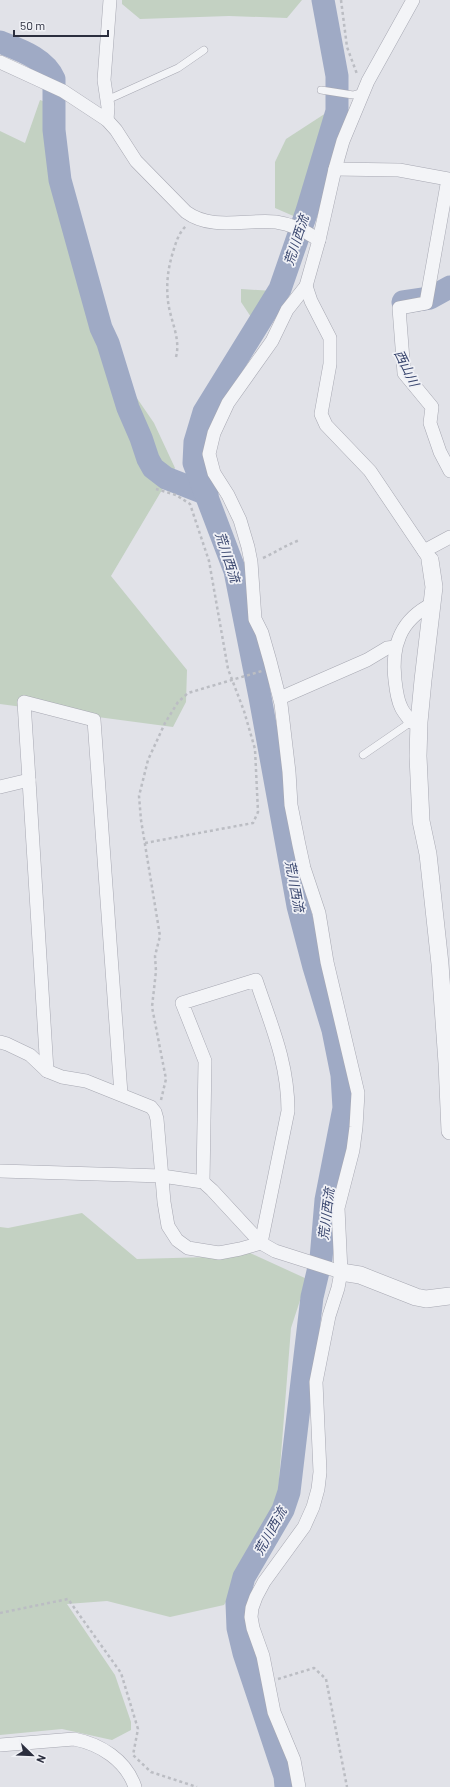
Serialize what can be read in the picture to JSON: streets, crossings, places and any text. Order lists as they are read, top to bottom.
{
  "water": ["荒川西流", "西山川"],
  "scale_bar": "50 m",
  "north": "bottom right"
}
